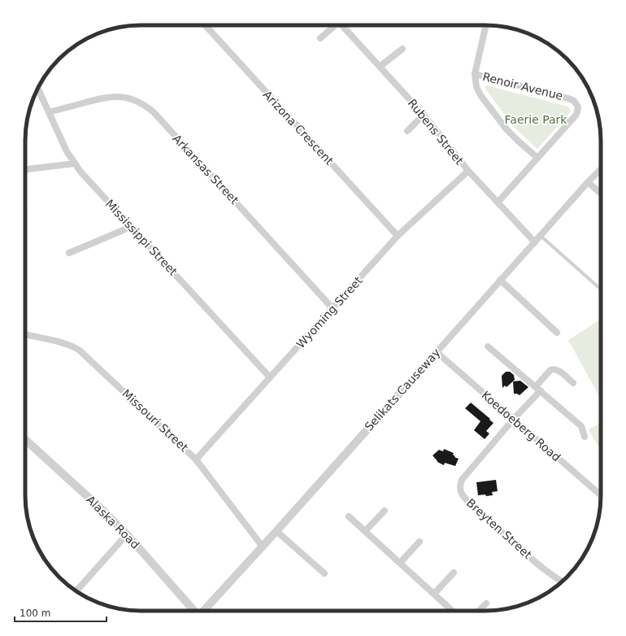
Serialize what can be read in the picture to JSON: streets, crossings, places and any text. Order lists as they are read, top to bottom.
{
  "streets": {
    "street": [
      "Renoir Avenue",
      "Arizona Crescent",
      "Rubens Street",
      "Arkansas Street",
      "Mississippi Street",
      "Wyoming Street",
      "Selikats Causeway",
      "Missouri Street",
      "Koedoeberg Road",
      "Alaska Road",
      "Breyten Street"
    ]
  },
  "crossings": [
    ["Renoir Avenue", "Rubens Street"],
    ["Arizona Crescent", "Wyoming Street"],
    ["Rubens Street", "Wyoming Street"],
    ["Rubens Street", "Selikats Causeway"],
    ["Arkansas Street", "Mississippi Street"],
    ["Arkansas Street", "Wyoming Street"],
    ["Mississippi Street", "Wyoming Street"],
    ["Wyoming Street", "Missouri Street"],
    ["Selikats Causeway", "Missouri Street"],
    ["Selikats Causeway", "Koedoeberg Road"],
    ["Koedoeberg Road", "Breyten Street"]
  ],
  "parks": ["Faerie Park"],
  "scale_bar": "100 m"
}
